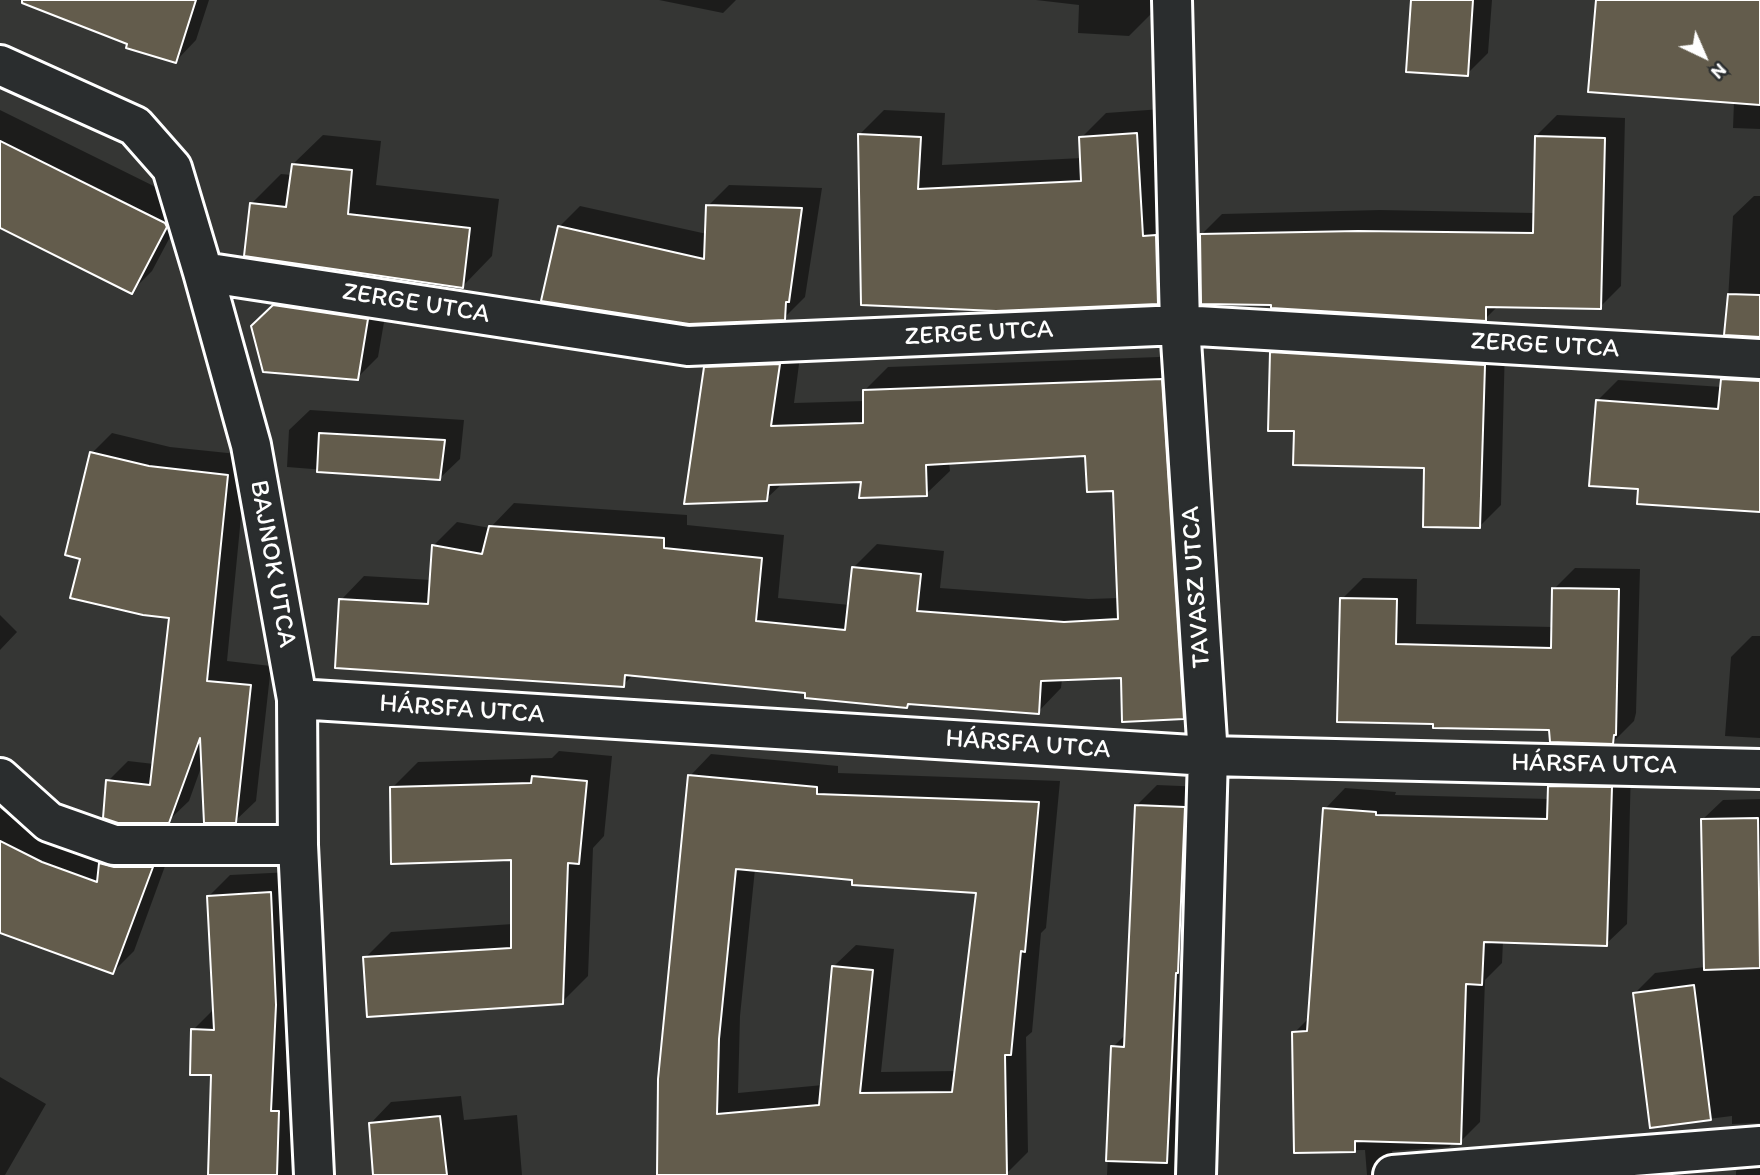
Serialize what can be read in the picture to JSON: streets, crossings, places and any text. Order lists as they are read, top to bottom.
{
  "streets": {
    "street": [
      "ZERGE UTCA",
      "BAJNOK UTCA",
      "TAVASZ UTCA",
      "HÁRSFA UTCA"
    ]
  },
  "crossings": [
    ["ZERGE UTCA", "BAJNOK UTCA"],
    ["ZERGE UTCA", "TAVASZ UTCA"],
    ["BAJNOK UTCA", "HÁRSFA UTCA"],
    ["TAVASZ UTCA", "HÁRSFA UTCA"]
  ],
  "north": "bottom right"
}
